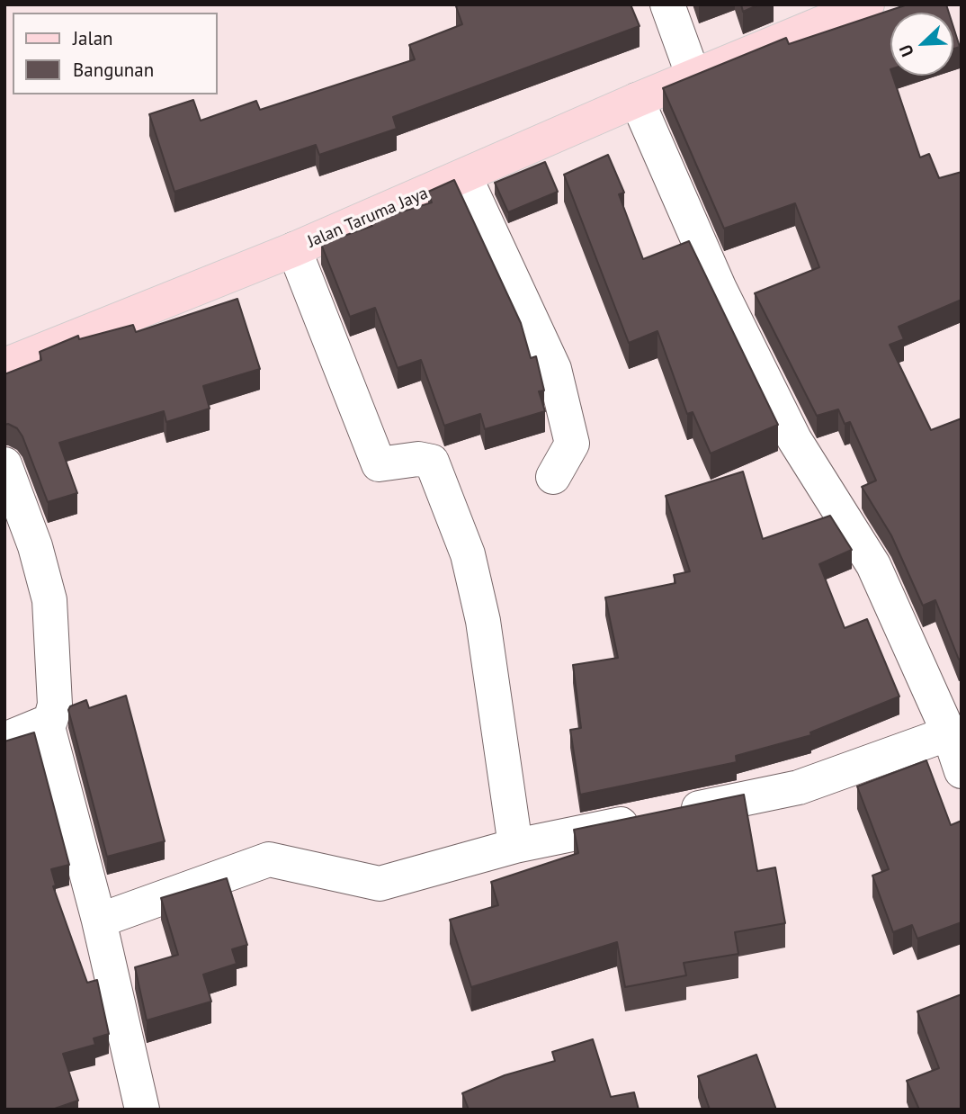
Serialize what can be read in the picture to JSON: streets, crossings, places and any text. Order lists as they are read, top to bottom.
{
  "streets": {
    "main road": ["Jalan Taruma Jaya"]
  },
  "legend": ["Jalan", "Bangunan"],
  "north": "bottom left"
}
